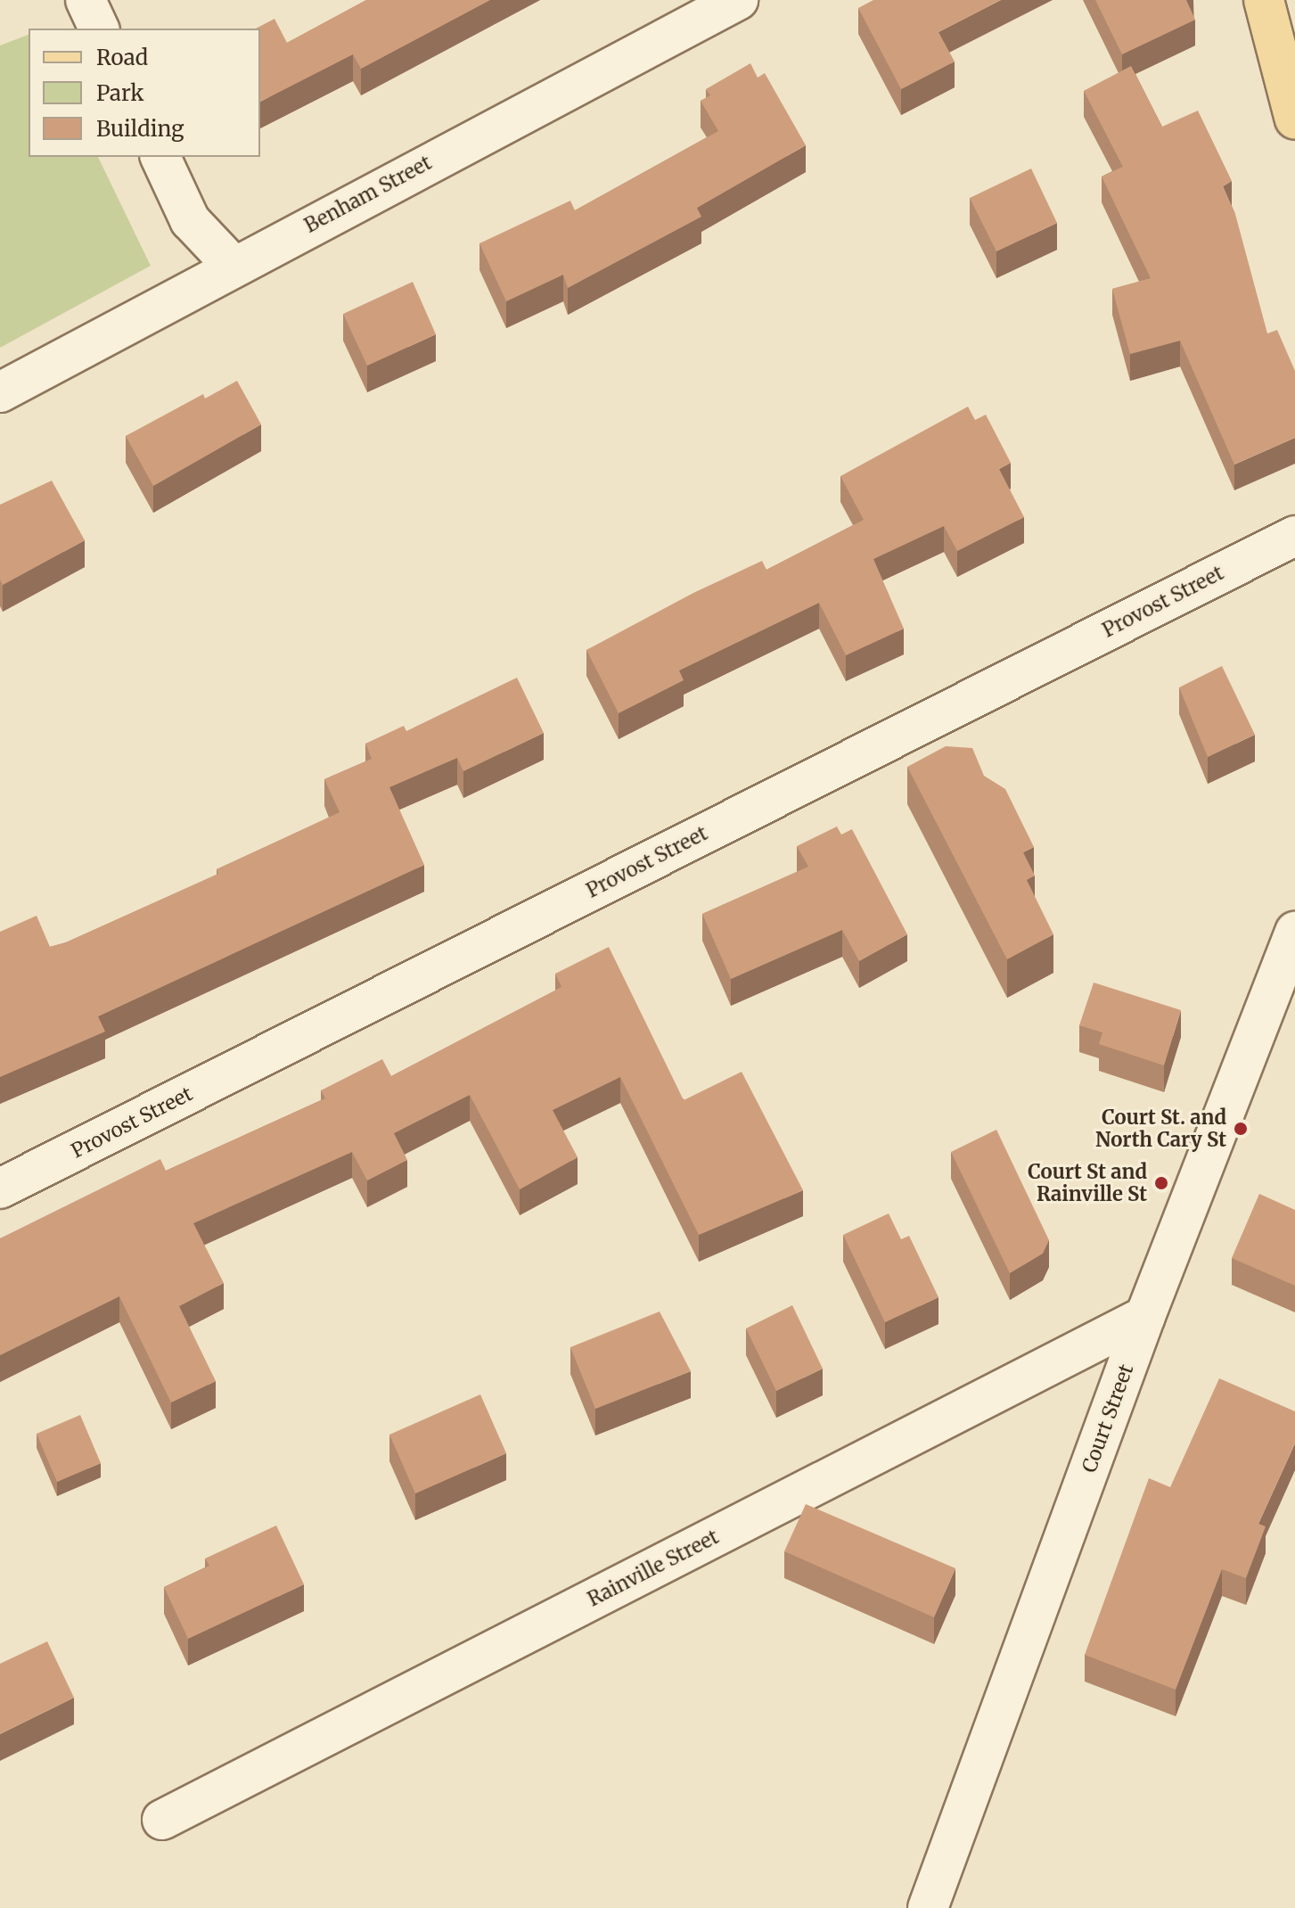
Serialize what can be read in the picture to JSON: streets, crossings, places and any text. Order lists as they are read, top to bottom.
{
  "streets": {
    "street": [
      "Benham Street",
      "Provost Street",
      "Court Street",
      "Rainville Street"
    ]
  },
  "crossings": [
    ["Court Street", "Rainville Street"]
  ],
  "places": ["Court St. and North Cary St", "Court St and Rainville St"],
  "legend": ["Road", "Park", "Building"]
}
